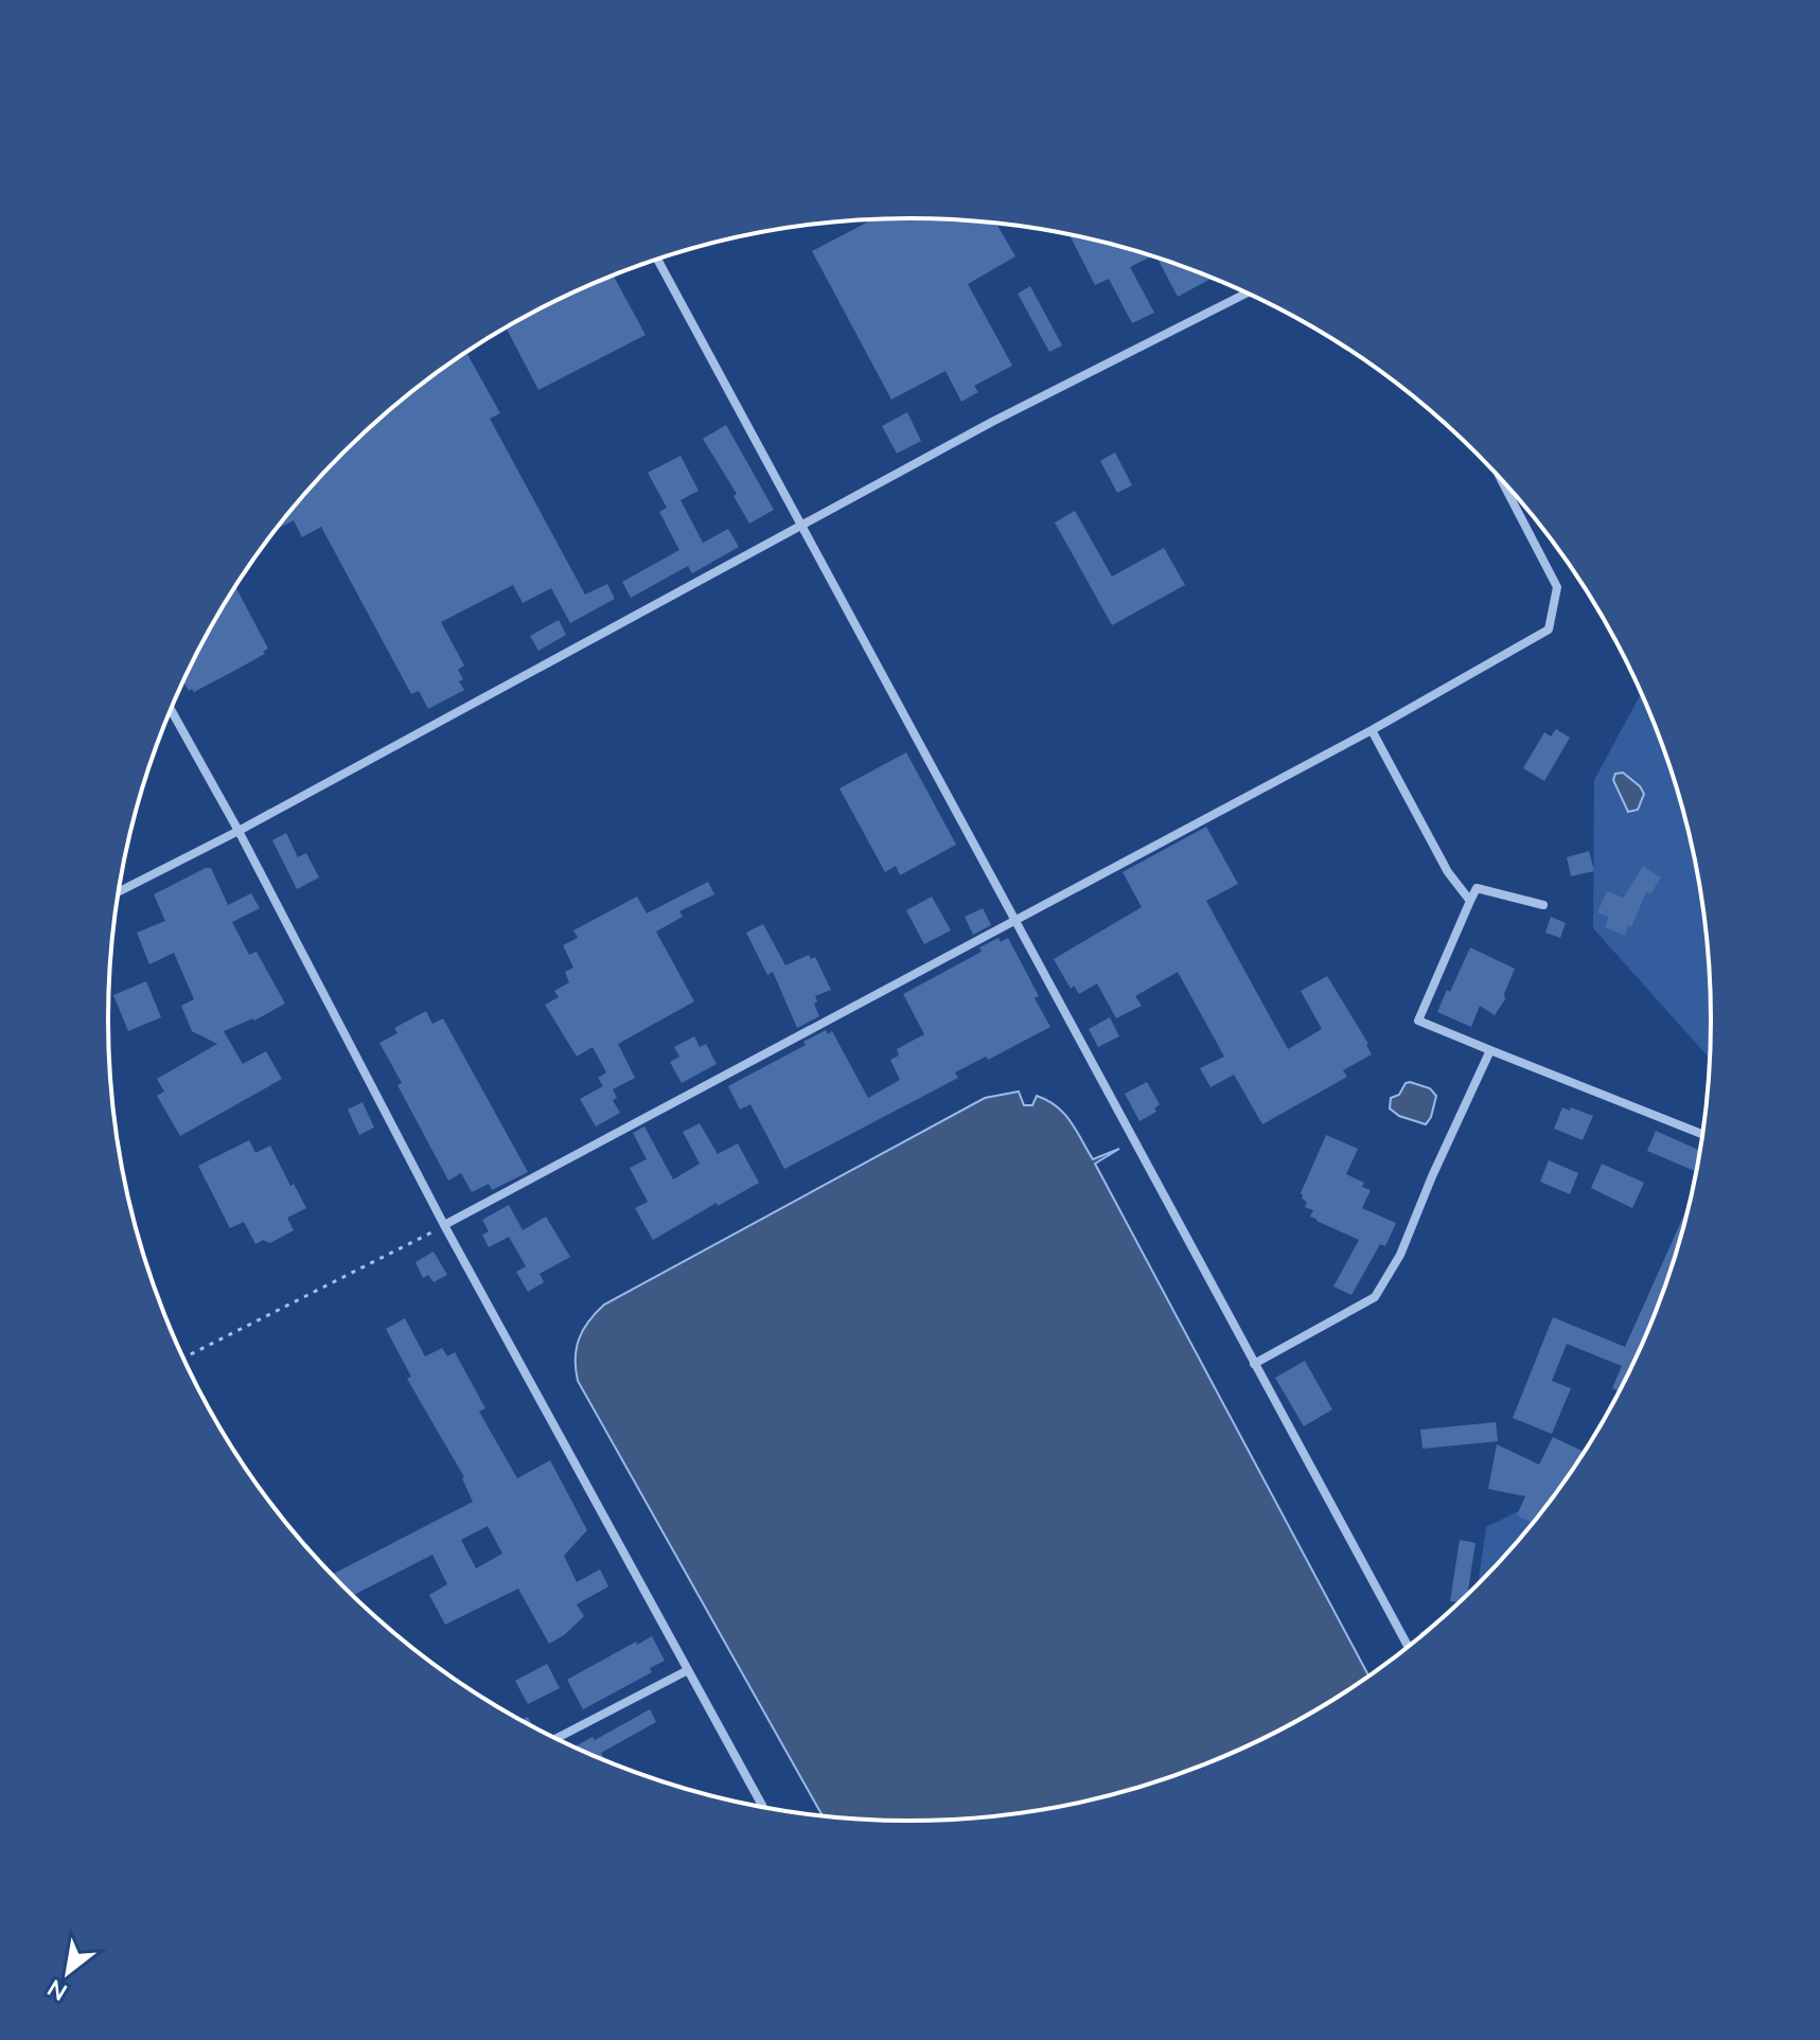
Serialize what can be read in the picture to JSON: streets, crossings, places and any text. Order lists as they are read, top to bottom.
{
  "north": "bottom left"
}
